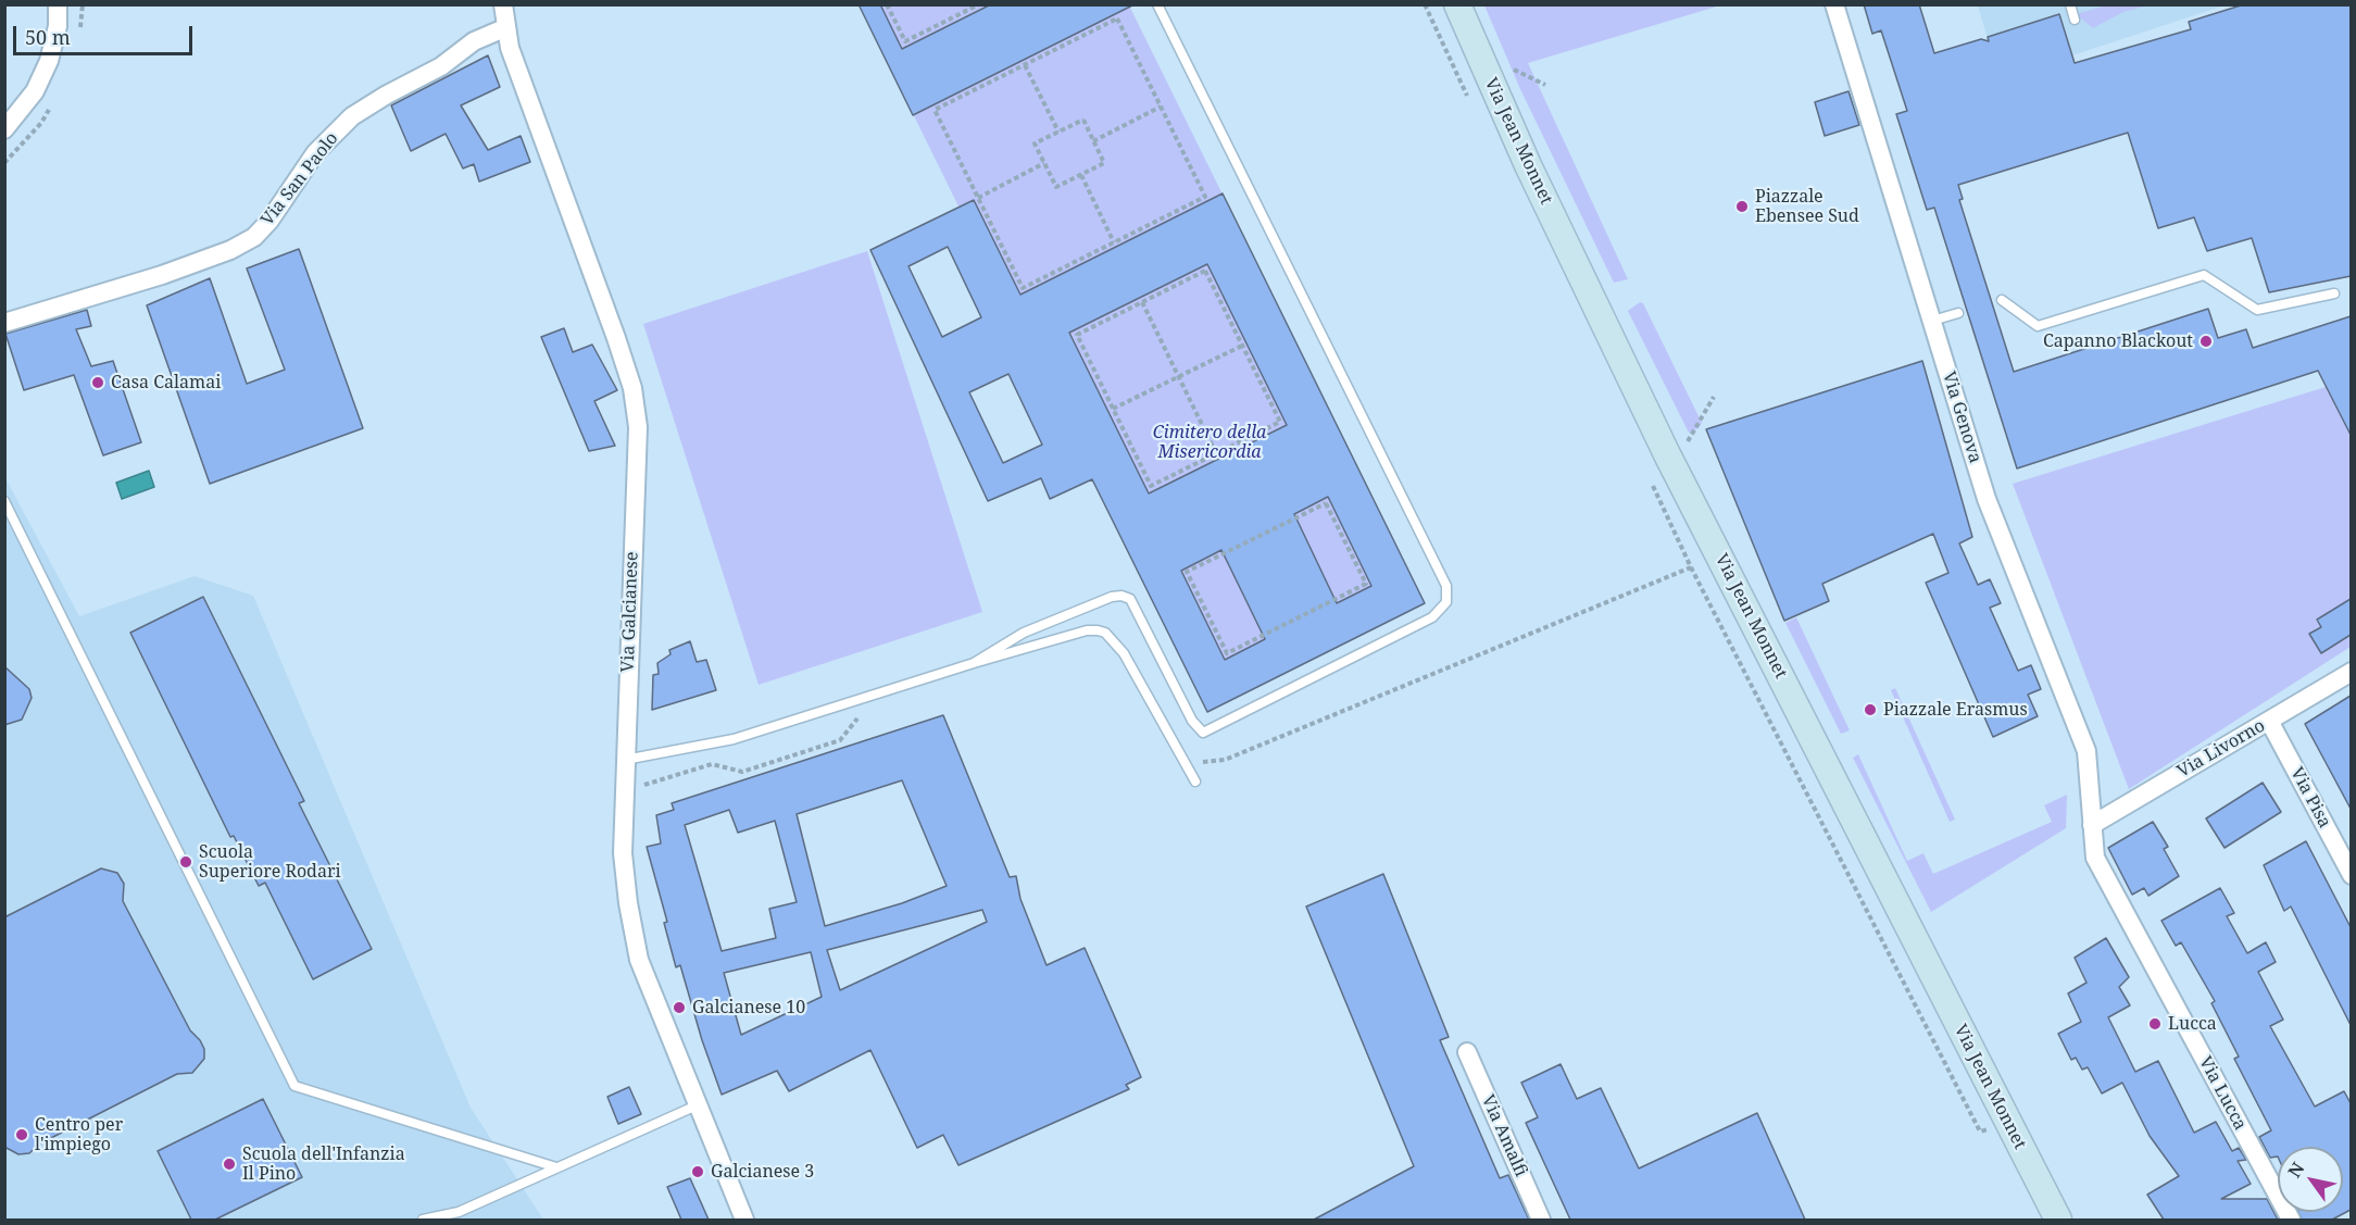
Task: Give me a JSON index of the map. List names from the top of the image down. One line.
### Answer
{"streets":{"street":["Via Jean Monnet","Via San Paolo","Via Genova","Via Galcianese","Via Livorno","Via Pisa","Via Lucca","Via Amalfi"]},"crossings":[["Via San Paolo","Via Galcianese"],["Via Genova","Via Livorno"],["Via Genova","Via Lucca"],["Via Livorno","Via Pisa"],["Via Livorno","Via Lucca"]],"parks":["Cimitero della Misericordia"],"places":["Piazzale Ebensee Sud","Capanno Blackout","Casa Calamai","Piazzale Erasmus","Scuola Superiore Rodari","Galcianese 10","Lucca","Centro per l'impiego","Scuola dell'Infanzia Il Pino","Galcianese 3"],"scale_bar":"50 m","north":"top left"}
